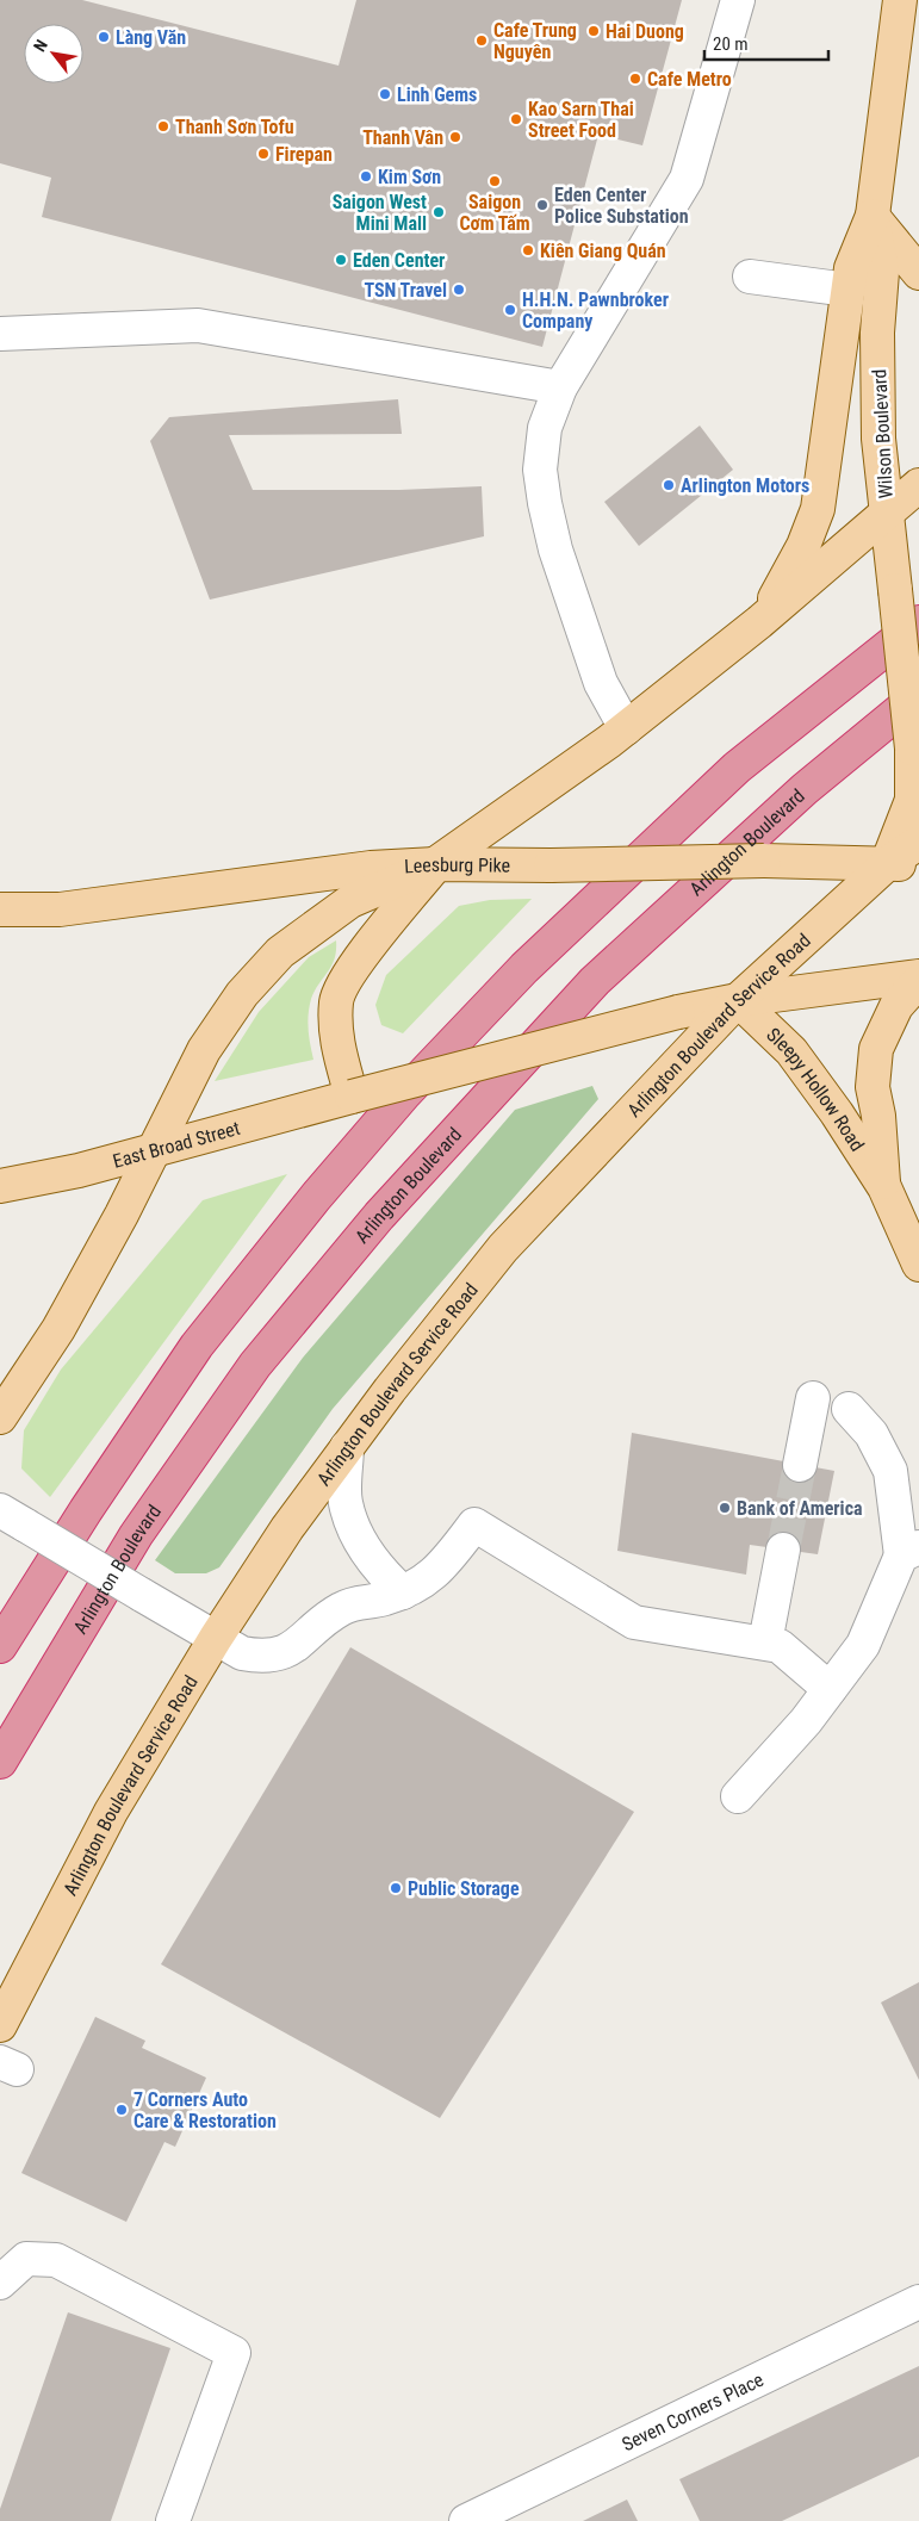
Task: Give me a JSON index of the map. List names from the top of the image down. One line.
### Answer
{"streets":{"highway":["Arlington Boulevard"],"main road":["Wilson Boulevard","Leesburg Pike","Arlington Boulevard Service Road","Sleepy Hollow Road","East Broad Street"],"street":["Seven Corners Place"]},"crossings":[["Wilson Boulevard","Leesburg Pike"],["Wilson Boulevard","Arlington Boulevard Service Road"],["Leesburg Pike","Arlington Boulevard Service Road"],["Arlington Boulevard Service Road","Sleepy Hollow Road"]],"places":["Hai Duong","Làng Văn","Cafe Trung Nguyên","Cafe Metro","Linh Gems","Kao Sarn Thai Street Food","Thanh Sơn Tofu","Thanh Vân","Firepan","Kim Sơn","Saigon Cơm Tấm","Eden Center Police Substation","Saigon West Mini Mall","Kiên Giang Quán","Eden Center","TSN Travel","H.H.N. Pawnbroker Company","Arlington Motors","Bank of America","Public Storage","7 Corners Auto Care & Restoration"],"scale_bar":"20 m","north":"top left"}
